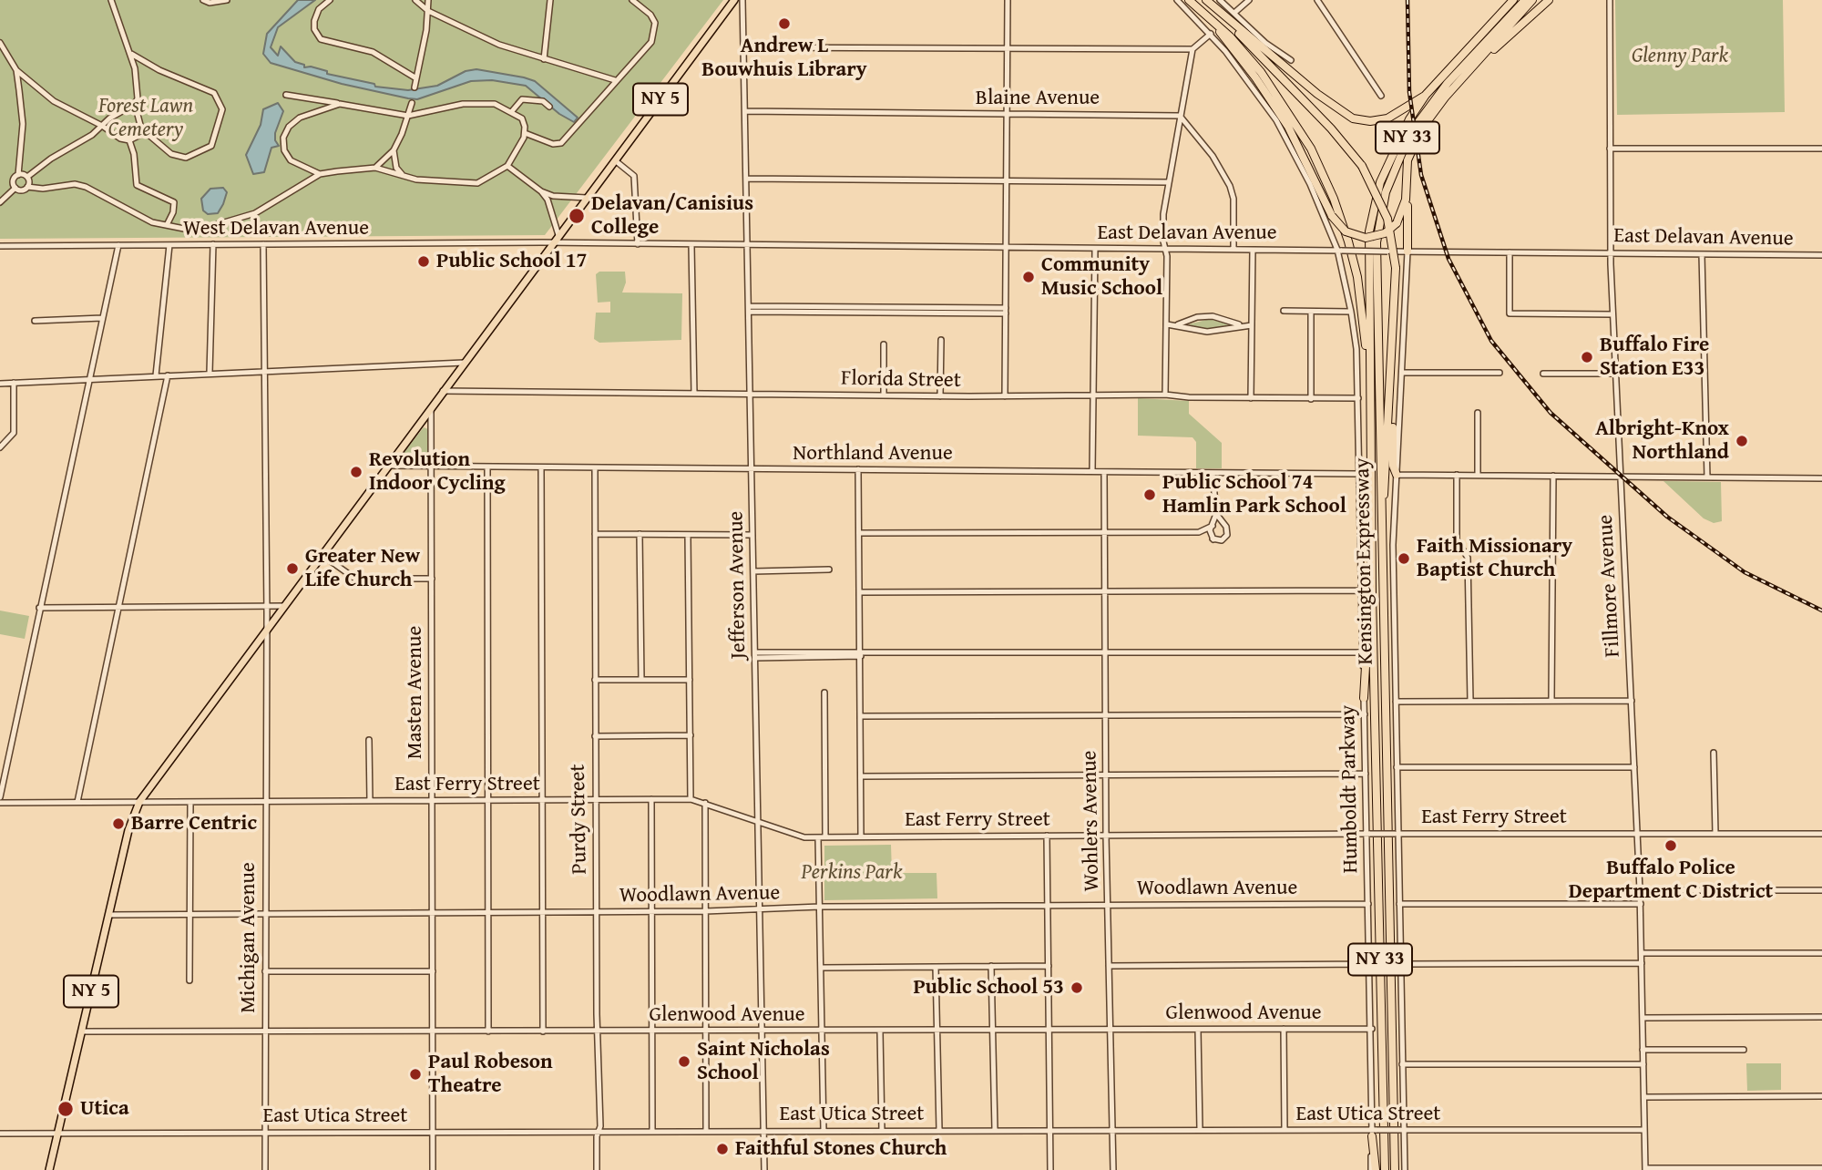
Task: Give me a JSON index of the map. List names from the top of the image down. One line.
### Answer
{"streets":{"highway":["NY 33","Kensington Expressway"],"main road":["NY 5"],"street":["Blaine Avenue","West Delavan Avenue","East Delavan Avenue","Florida Street","Northland Avenue","Jefferson Avenue","Fillmore Avenue","Masten Avenue","East Ferry Street","Humboldt Parkway","Purdy Street","Wohlers Avenue","Woodlawn Avenue","Michigan Avenue","Glenwood Avenue","East Utica Street"]},"crossings":[["Blaine Avenue","Jefferson Avenue"],["NY 5","West Delavan Avenue"],["NY 5","East Delavan Avenue"],["NY 5","Florida Street"],["NY 5","Northland Avenue"],["NY 5","Masten Avenue"],["NY 5","East Ferry Street"],["NY 5","Woodlawn Avenue"],["NY 5","Michigan Avenue"],["NY 5","Glenwood Avenue"],["NY 5","East Utica Street"],["West Delavan Avenue","East Delavan Avenue"],["West Delavan Avenue","Michigan Avenue"],["East Delavan Avenue","Jefferson Avenue"],["East Delavan Avenue","Fillmore Avenue"],["East Delavan Avenue","Humboldt Parkway"],["Florida Street","Jefferson Avenue"],["Florida Street","Humboldt Parkway"],["Northland Avenue","Jefferson Avenue"],["Northland Avenue","Masten Avenue"],["Northland Avenue","Humboldt Parkway"],["Northland Avenue","Purdy Street"],["Northland Avenue","Wohlers Avenue"],["Jefferson Avenue","East Ferry Street"],["Jefferson Avenue","Woodlawn Avenue"],["Jefferson Avenue","Glenwood Avenue"],["Jefferson Avenue","East Utica Street"],["Fillmore Avenue","East Ferry Street"],["Fillmore Avenue","East Utica Street"],["Masten Avenue","East Ferry Street"],["Masten Avenue","Woodlawn Avenue"],["Masten Avenue","Glenwood Avenue"],["Masten Avenue","East Utica Street"],["East Ferry Street","Humboldt Parkway"],["East Ferry Street","Purdy Street"],["East Ferry Street","Wohlers Avenue"],["East Ferry Street","Michigan Avenue"],["Humboldt Parkway","Woodlawn Avenue"],["Humboldt Parkway","Glenwood Avenue"],["Humboldt Parkway","East Utica Street"],["Purdy Street","Woodlawn Avenue"],["Purdy Street","Glenwood Avenue"],["Purdy Street","East Utica Street"],["Wohlers Avenue","Woodlawn Avenue"],["Wohlers Avenue","Glenwood Avenue"],["Wohlers Avenue","East Utica Street"],["Woodlawn Avenue","Michigan Avenue"],["Michigan Avenue","Glenwood Avenue"],["Michigan Avenue","East Utica Street"]],"parks":["Glenny Park","Forest Lawn Cemetery","Perkins Park"],"places":["Andrew L Bouwhuis Library","Delavan/Canisius College","Public School 17","Community Music School","Buffalo Fire Station E33","Albright-Knox Northland","Revolution Indoor Cycling","Public School 74 Hamlin Park School","Faith Missionary Baptist Church","Greater New Life Church","Barre Centric","Buffalo Police Department C District","Public School 53","Saint Nicholas School","Paul Robeson Theatre","Utica","Faithful Stones Church"]}
